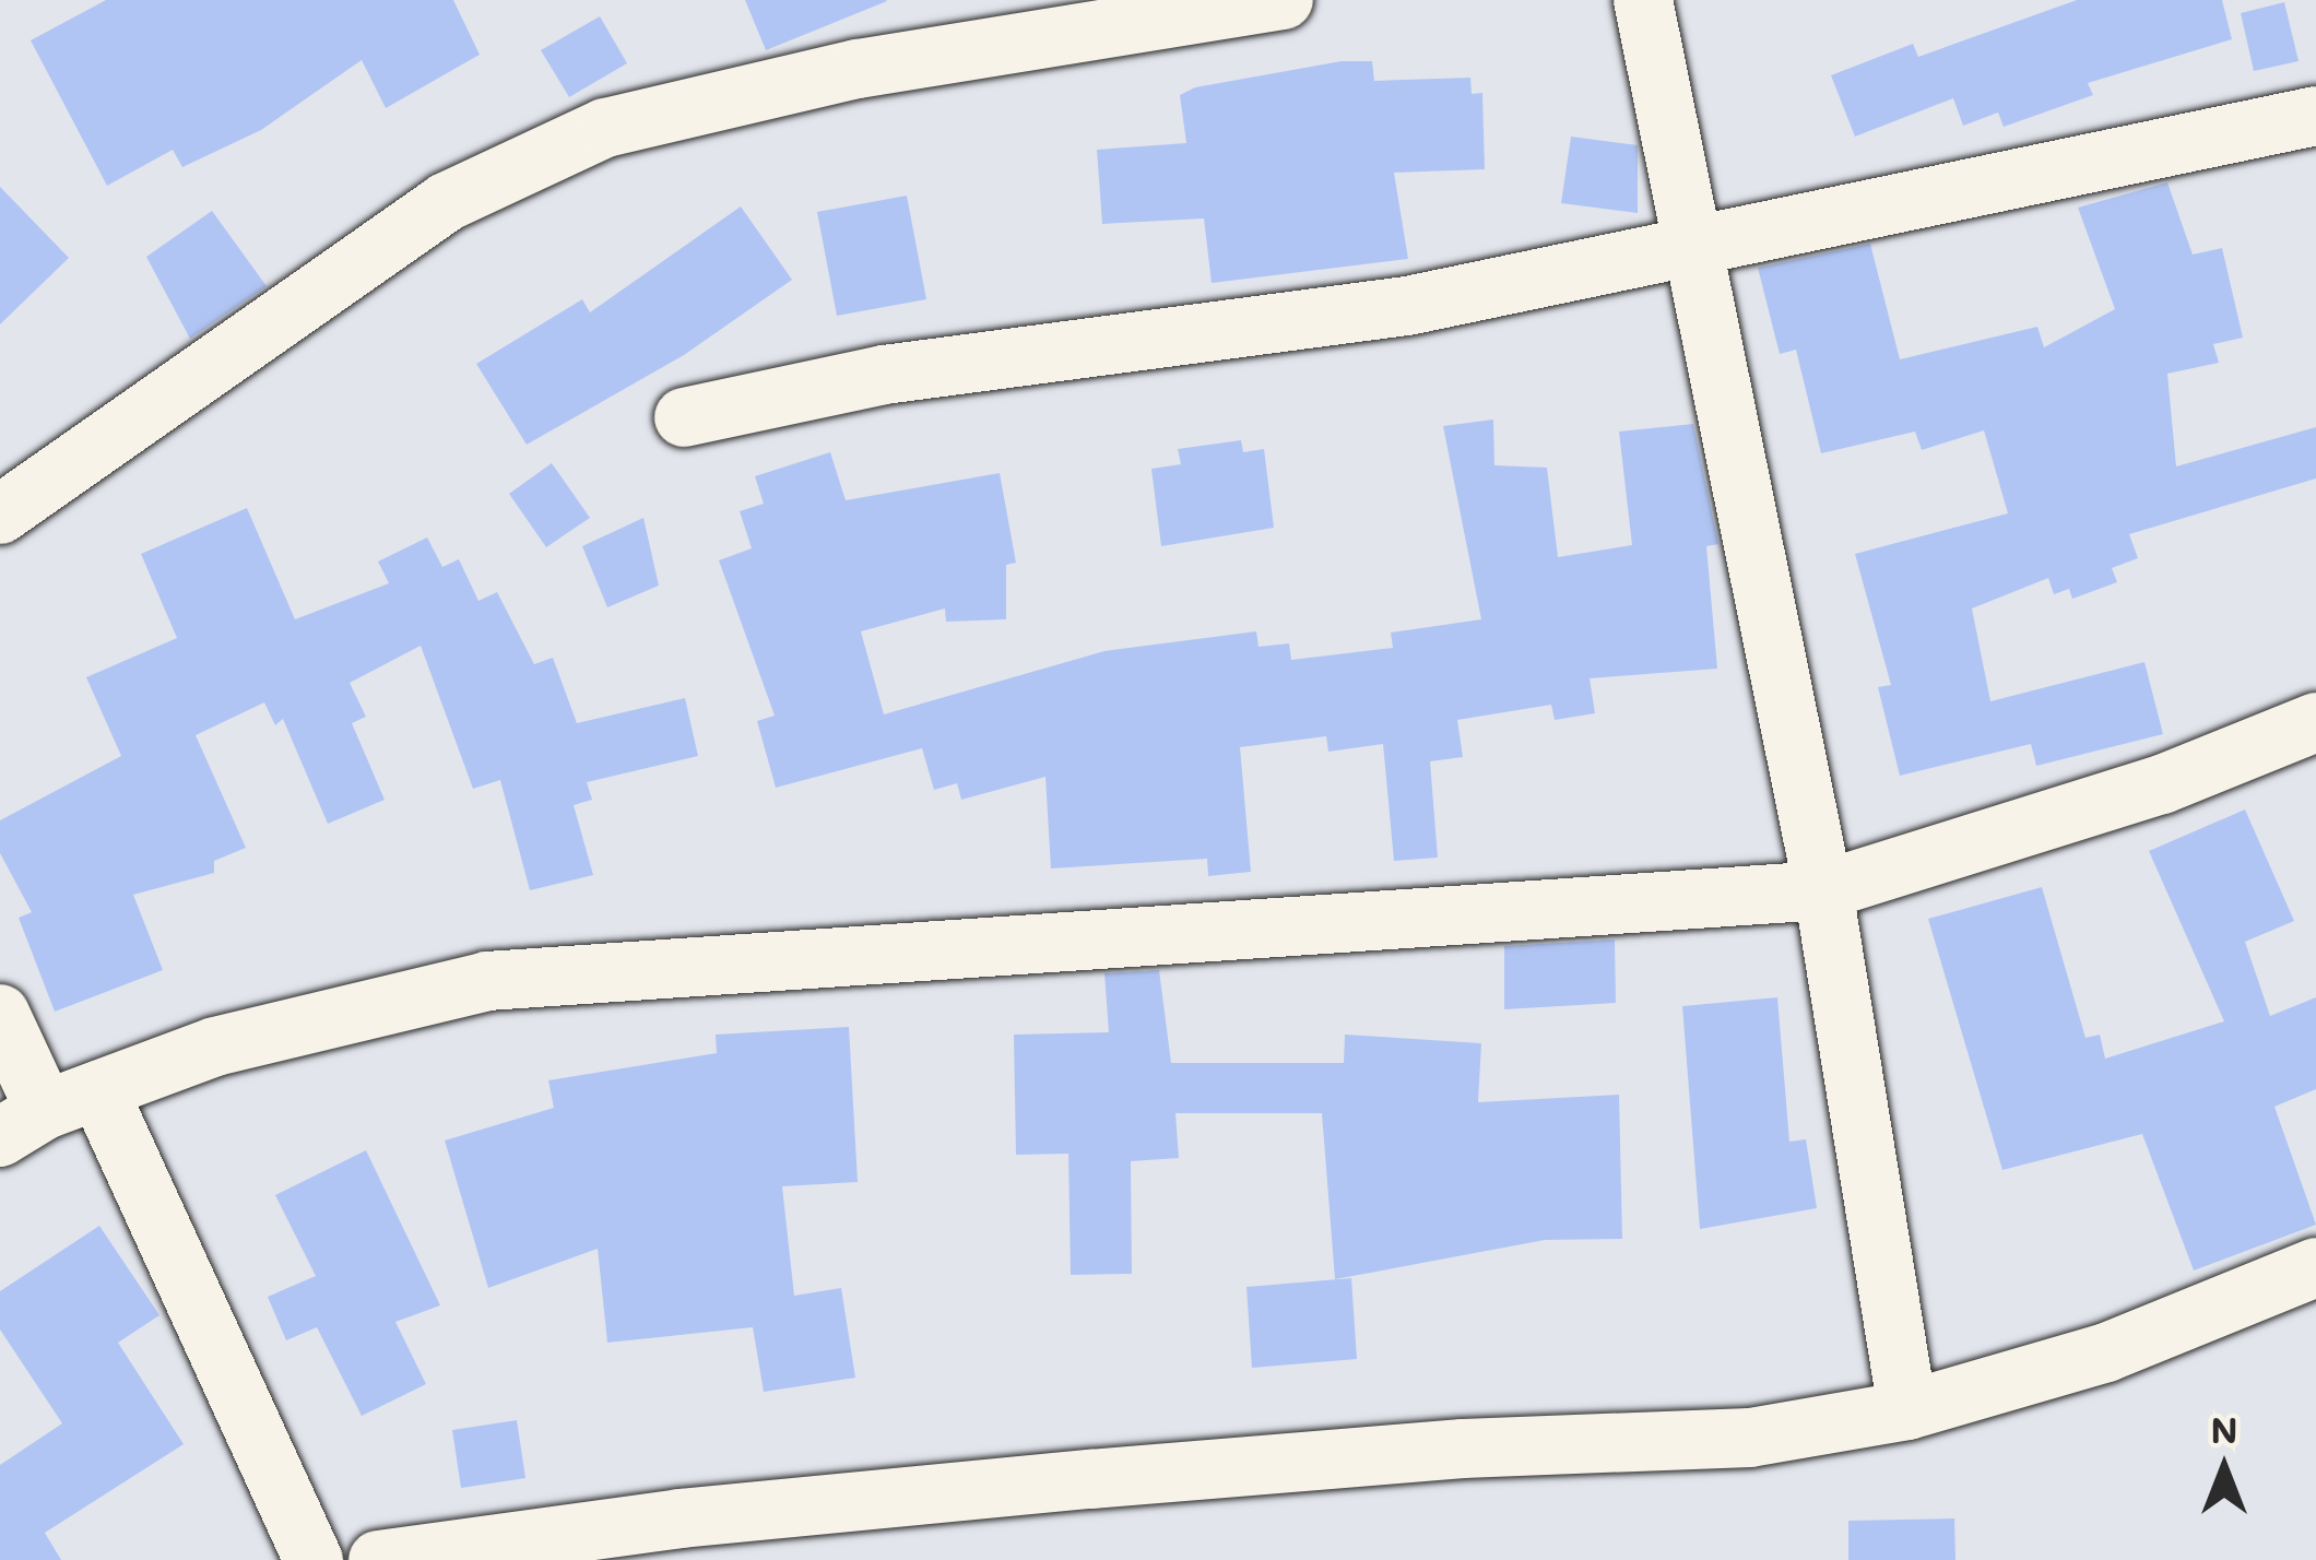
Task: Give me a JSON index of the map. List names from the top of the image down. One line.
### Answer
{"north":"top"}
